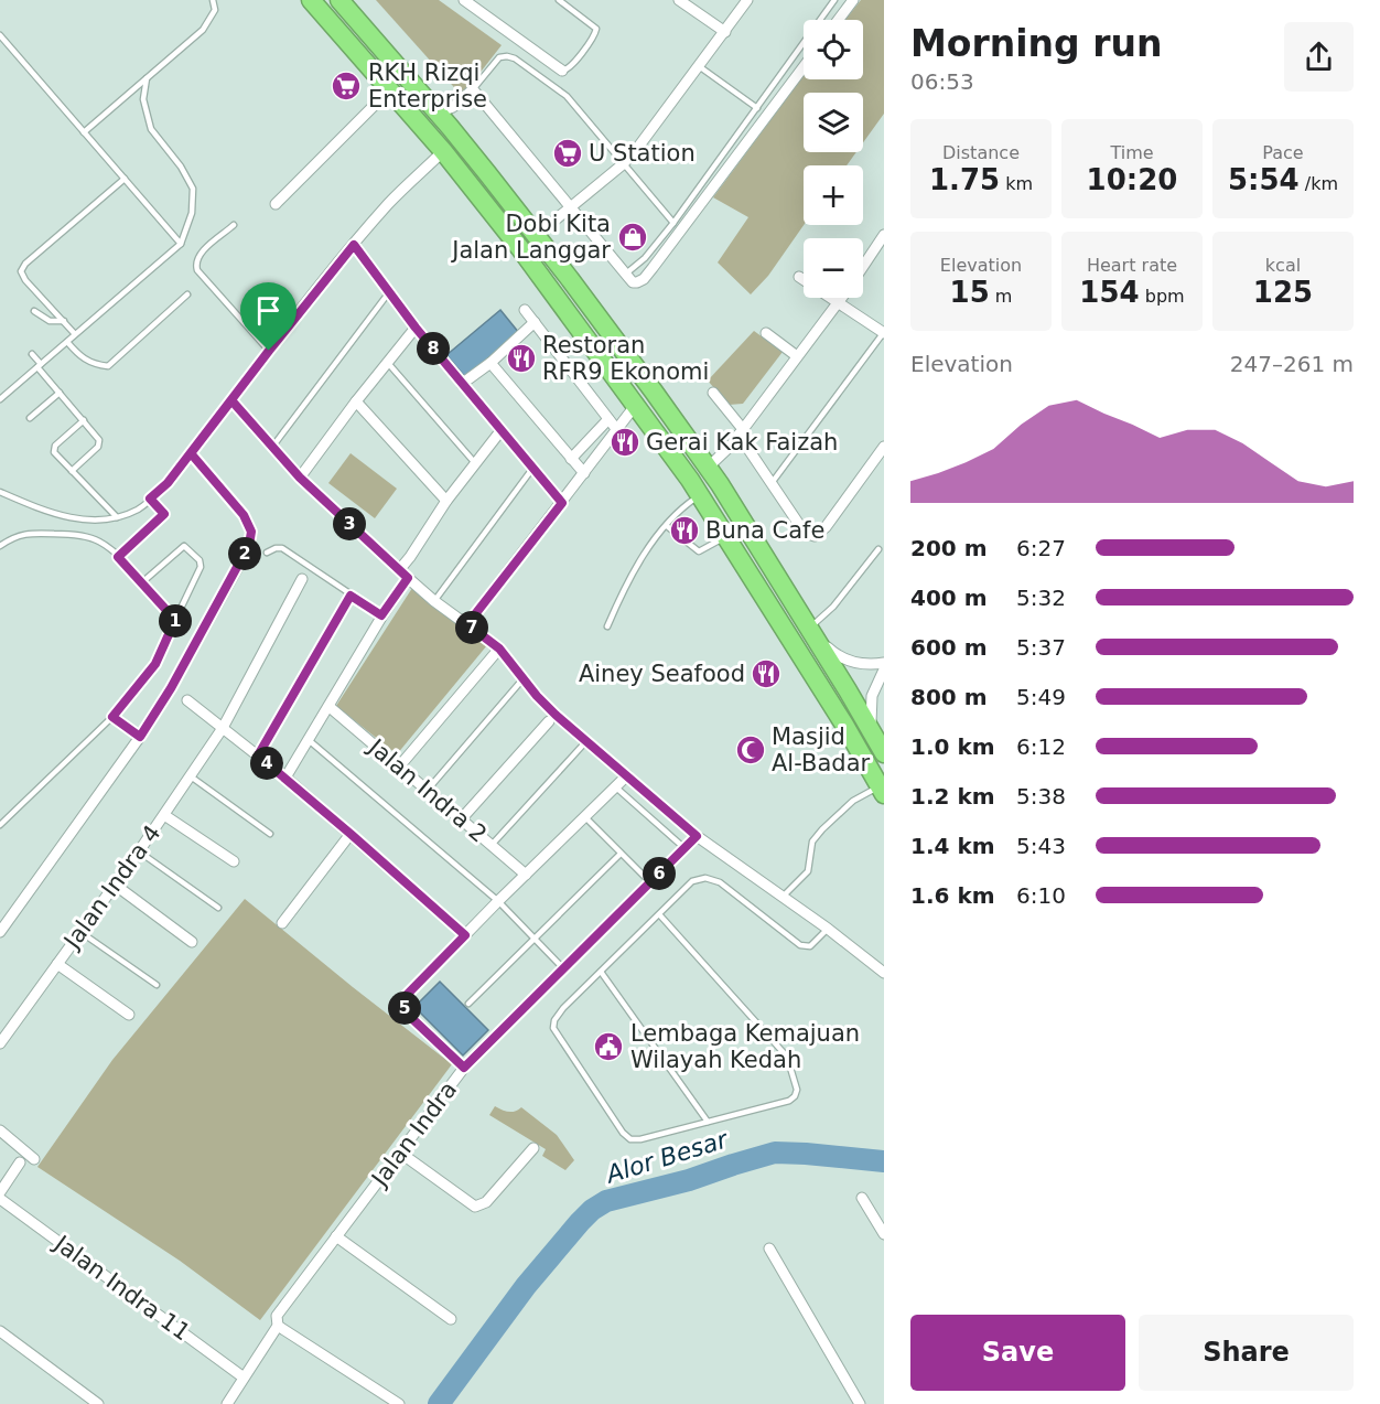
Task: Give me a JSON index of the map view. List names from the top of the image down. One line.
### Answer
{"streets":{"street":["Jalan Indra 2","Jalan Indra 4","Jalan Indra","Jalan Indra 11"]},"crossings":[["Jalan Indra","Jalan Indra 11"]],"water":["Alor Besar"],"places":{"supermarket":["RKH Rizqi Enterprise","U Station"],"shop":["Dobi Kita Jalan Langgar"],"restaurant":["Restoran RFR9 Ekonomi","Gerai Kak Faizah","Buna Cafe","Ainey Seafood"],"mosque":["Masjid Al-Badar"],"public building":["Lembaga Kemajuan Wilayah Kedah"]},"page":{"heading":["Morning run","06:53"],"map_buttons":["+","−"],"stats":[["Distance","1.75 km"],["Time","10:20"],["Pace","5:54 /km"],["Elevation","15 m"],["Heart rate","154 bpm"],["kcal","125"]],"pins":["8","3","2","1","7","4","6","5"],"chart":["Elevation","247–261 m"],"list":[{"name":"200 m","note":"6:27"},{"name":"400 m","note":"5:32"},{"name":"600 m","note":"5:37"},{"name":"800 m","note":"5:49"},{"name":"1.0 km","note":"6:12"},{"name":"1.2 km","note":"5:38"},{"name":"1.4 km","note":"5:43"},{"name":"1.6 km","note":"6:10"}],"buttons":["Save","Share"]}}
